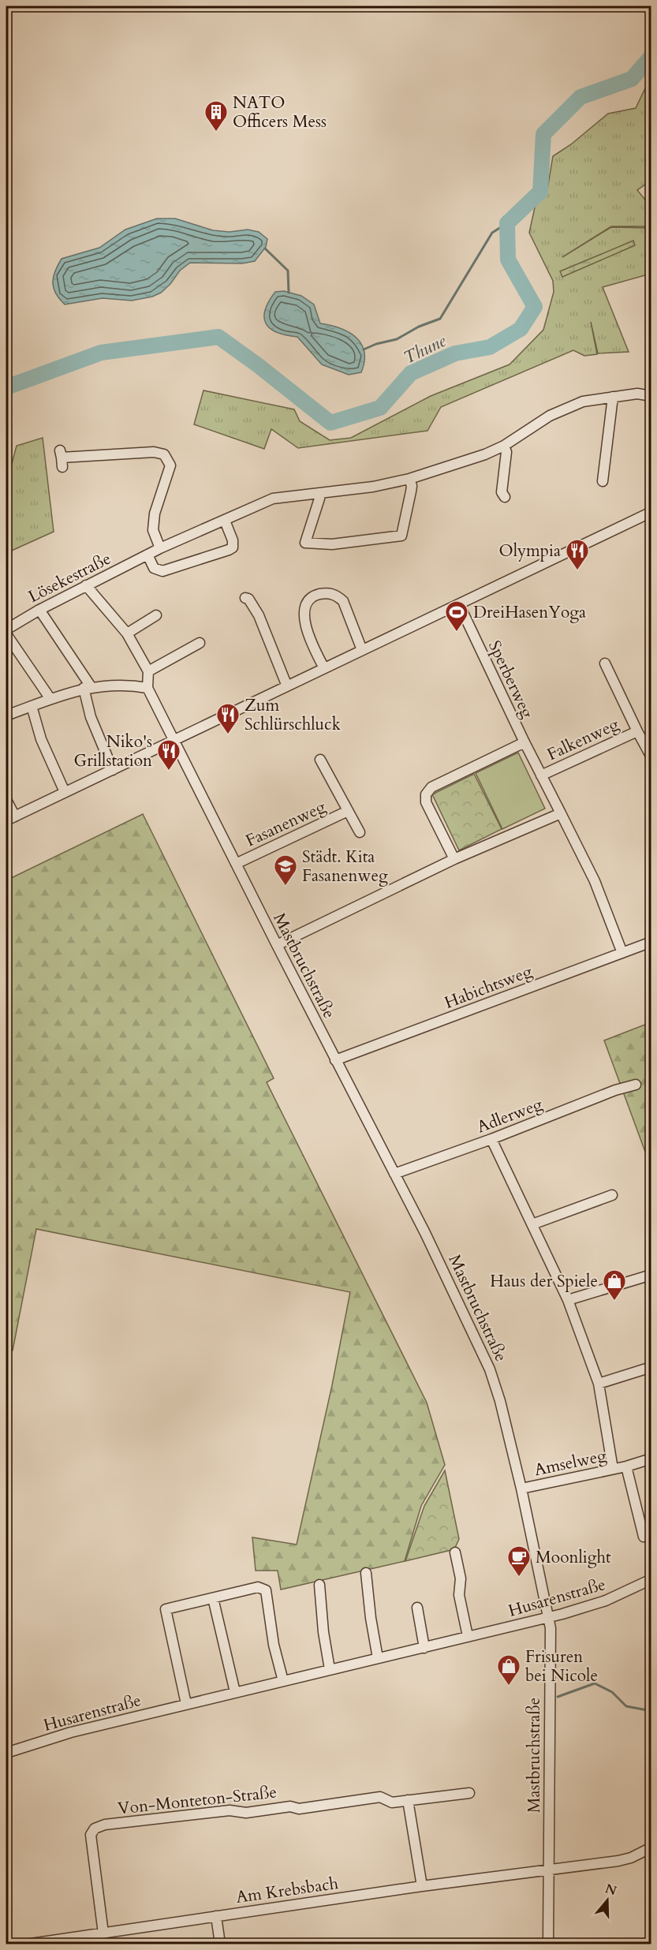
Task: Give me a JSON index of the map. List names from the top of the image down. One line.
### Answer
{"streets":{"street":["Lösekestraße","Sperberweg","Falkenweg","Fasanenweg","Mastbruchstraße","Habichtsweg","Adlerweg","Amselweg","Husarenstraße","Von-Monteton-Straße","Am Krebsbach"]},"crossings":[["Sperberweg","Falkenweg"],["Sperberweg","Habichtsweg"],["Fasanenweg","Mastbruchstraße"],["Mastbruchstraße","Habichtsweg"],["Mastbruchstraße","Adlerweg"],["Mastbruchstraße","Amselweg"],["Mastbruchstraße","Husarenstraße"],["Mastbruchstraße","Am Krebsbach"],["Von-Monteton-Straße","Am Krebsbach"]],"water":["Thune"],"places":{"building":["NATO Officers Mess"],"restaurant":["Olympia","Zum Schlürschluck","Niko's Grillstation"],"sports":["DreiHasenYoga"],"school or university":["Städt. Kita Fasanenweg"],"shop":["Haus der Spiele","Frisuren bei Nicole"],"cafe":["Moonlight"]},"north":"top"}
